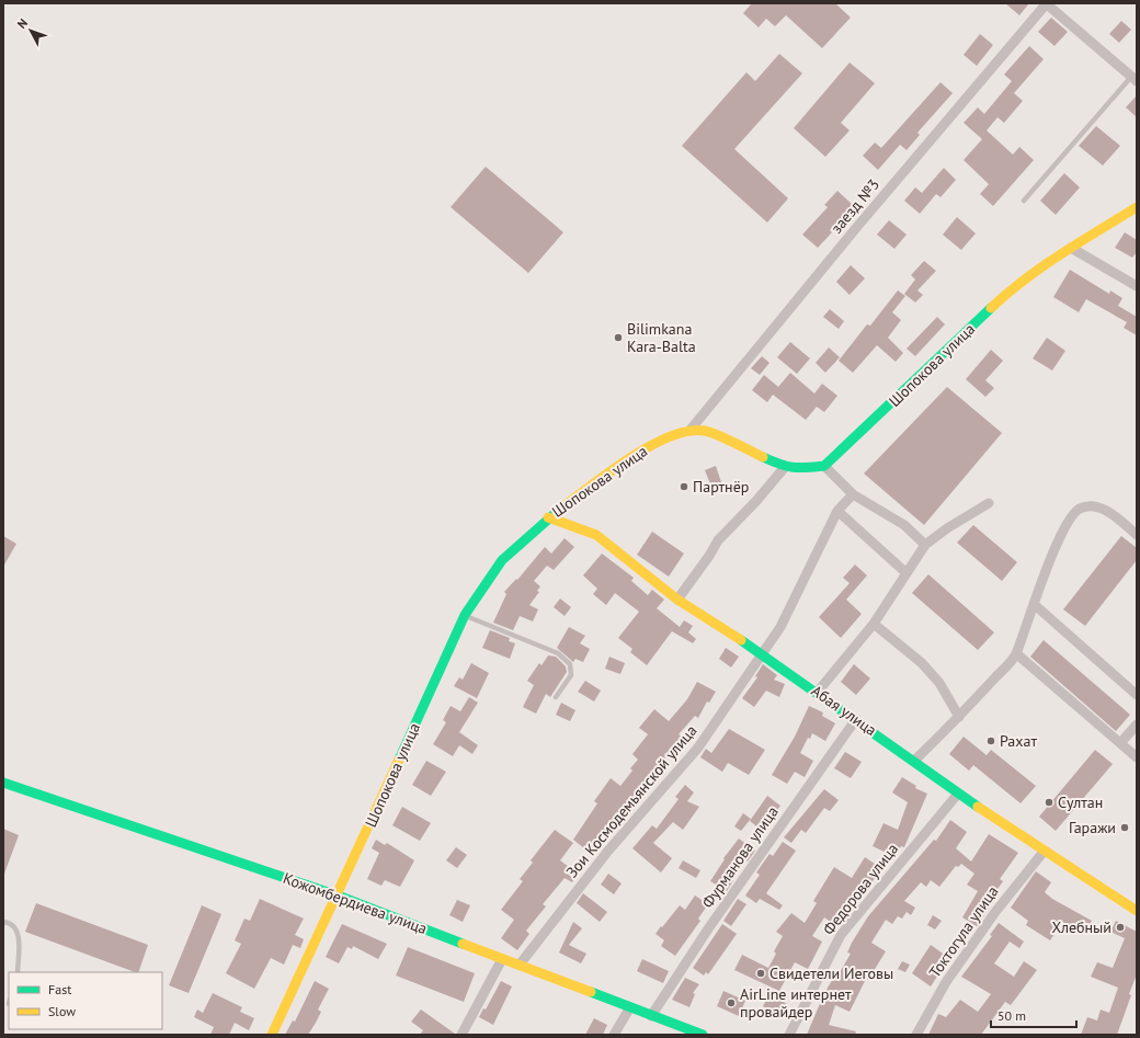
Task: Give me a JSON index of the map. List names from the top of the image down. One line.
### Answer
{"streets":{"street":["заезд №3","Шопокова улица","Абая улица","Зои Космодемьянской улица","Фурманова улица","Федорова улица","Кожомбердиева улица","Токтогула улица"]},"crossings":[["заезд №3","Шопокова улица"],["Шопокова улица","Абая улица"],["Шопокова улица","Кожомбердиева улица"],["Абая улица","Зои Космодемьянской улица"],["Абая улица","Фурманова улица"],["Абая улица","Федорова улица"],["Абая улица","Токтогула улица"],["Зои Космодемьянской улица","Кожомбердиева улица"],["Фурманова улица","Кожомбердиева улица"]],"places":["Bilimkana Kara-Balta","Партнёр","Рахат","Султан","Гаражи","Хлебный","Свидетели Иеговы","AirLine интернет провайдер"],"legend":["Fast","Slow"],"scale_bar":"50 m","north":"top left"}
